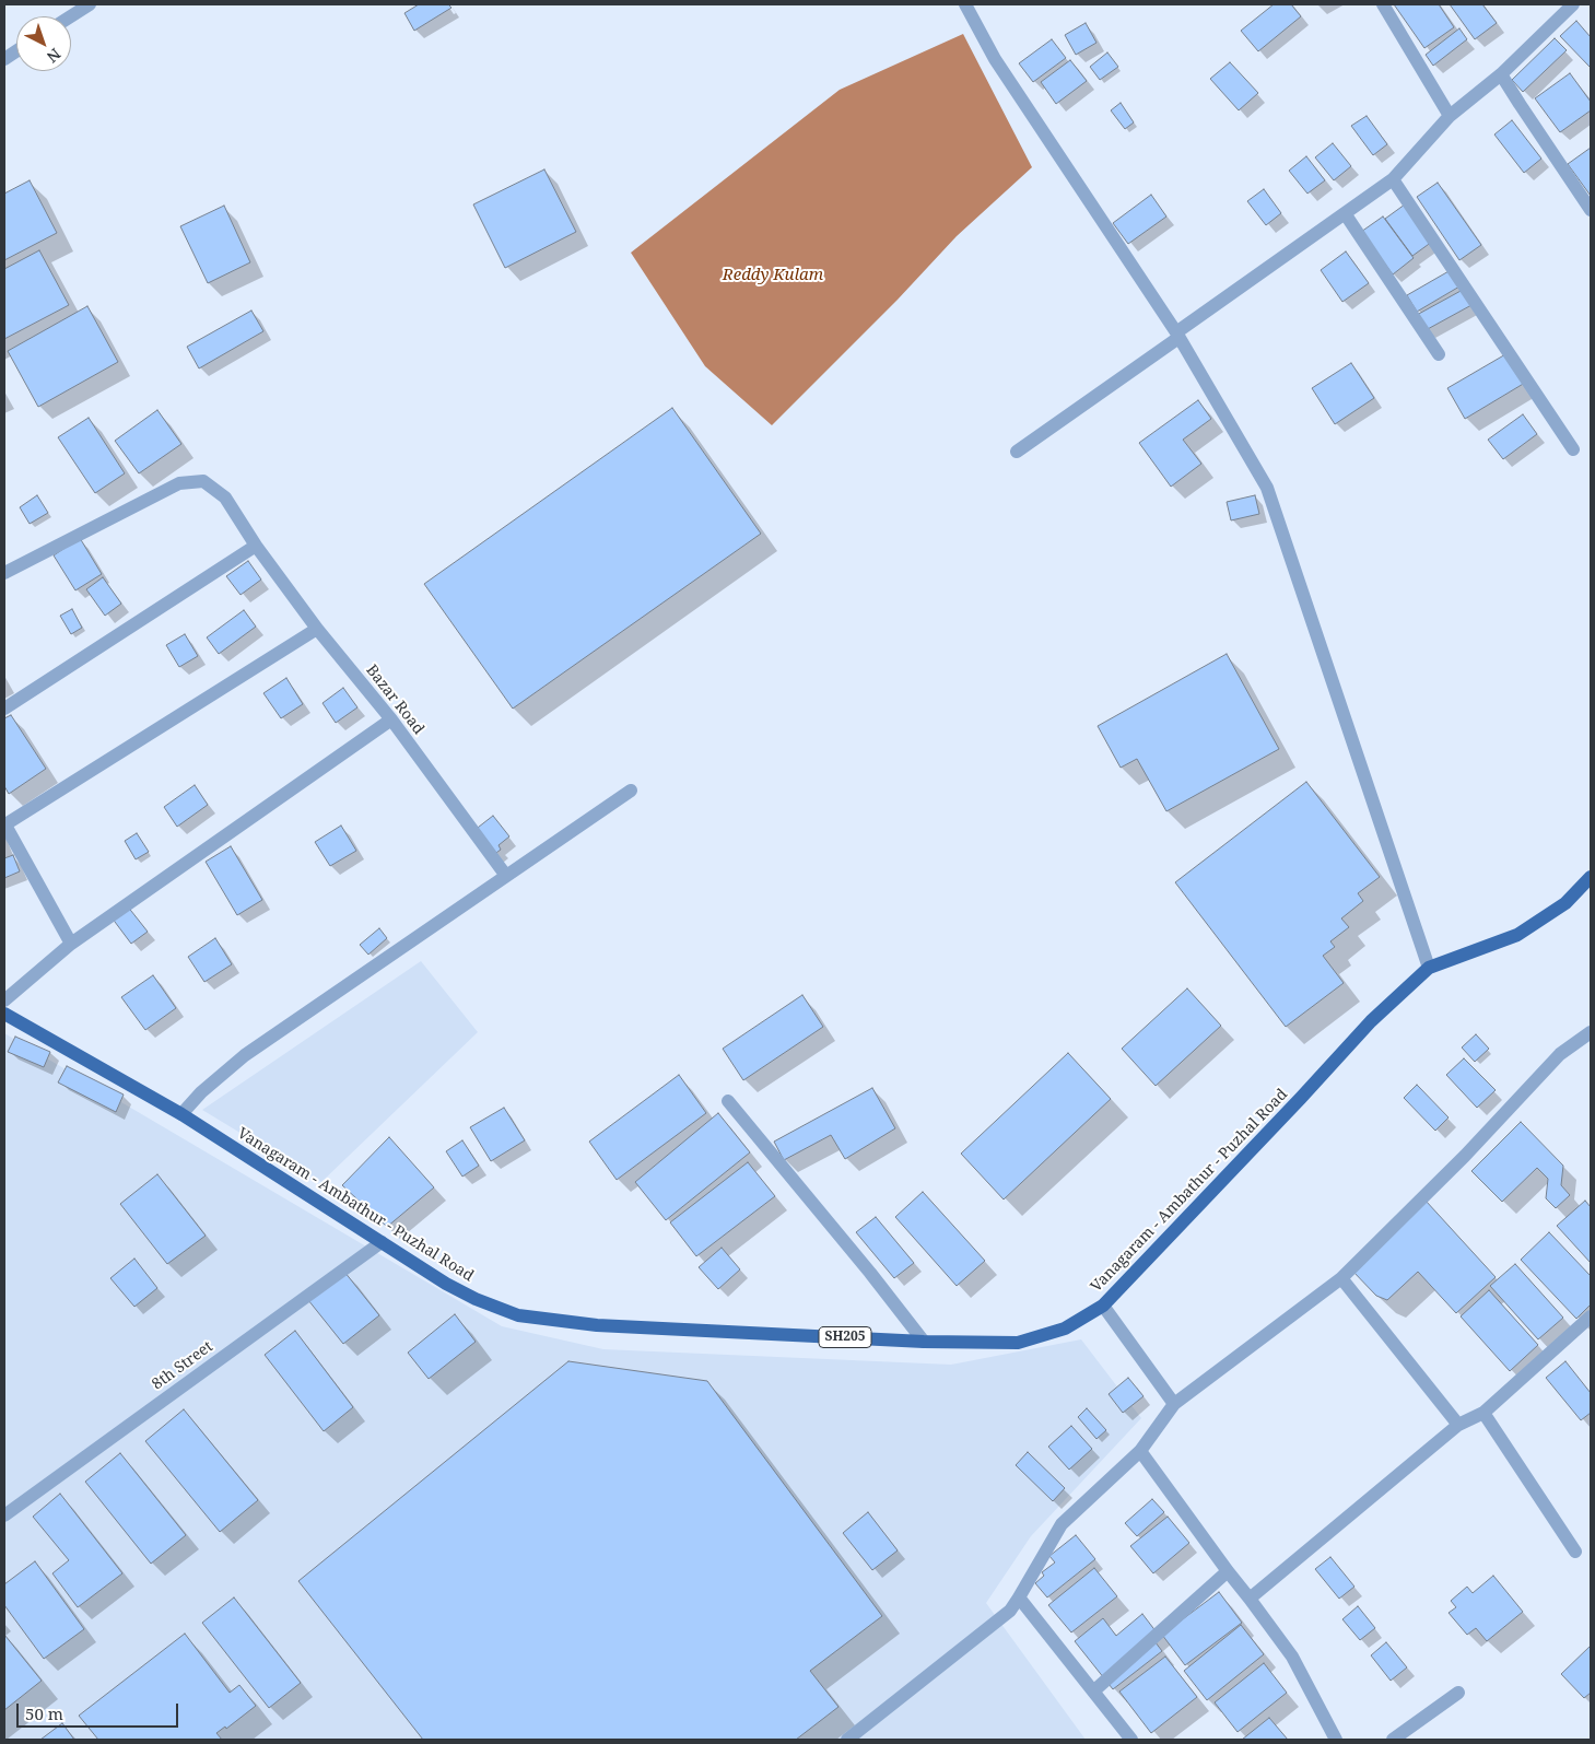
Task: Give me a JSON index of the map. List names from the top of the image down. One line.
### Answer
{"streets":{"main road":["Vanagaram - Ambathur - Puzhal Road","SH205"],"street":["Bazar Road","8th Street"]},"crossings":[["Vanagaram - Ambathur - Puzhal Road","8th Street"]],"water":["Reddy Kulam"],"scale_bar":"50 m","north":"bottom right"}
